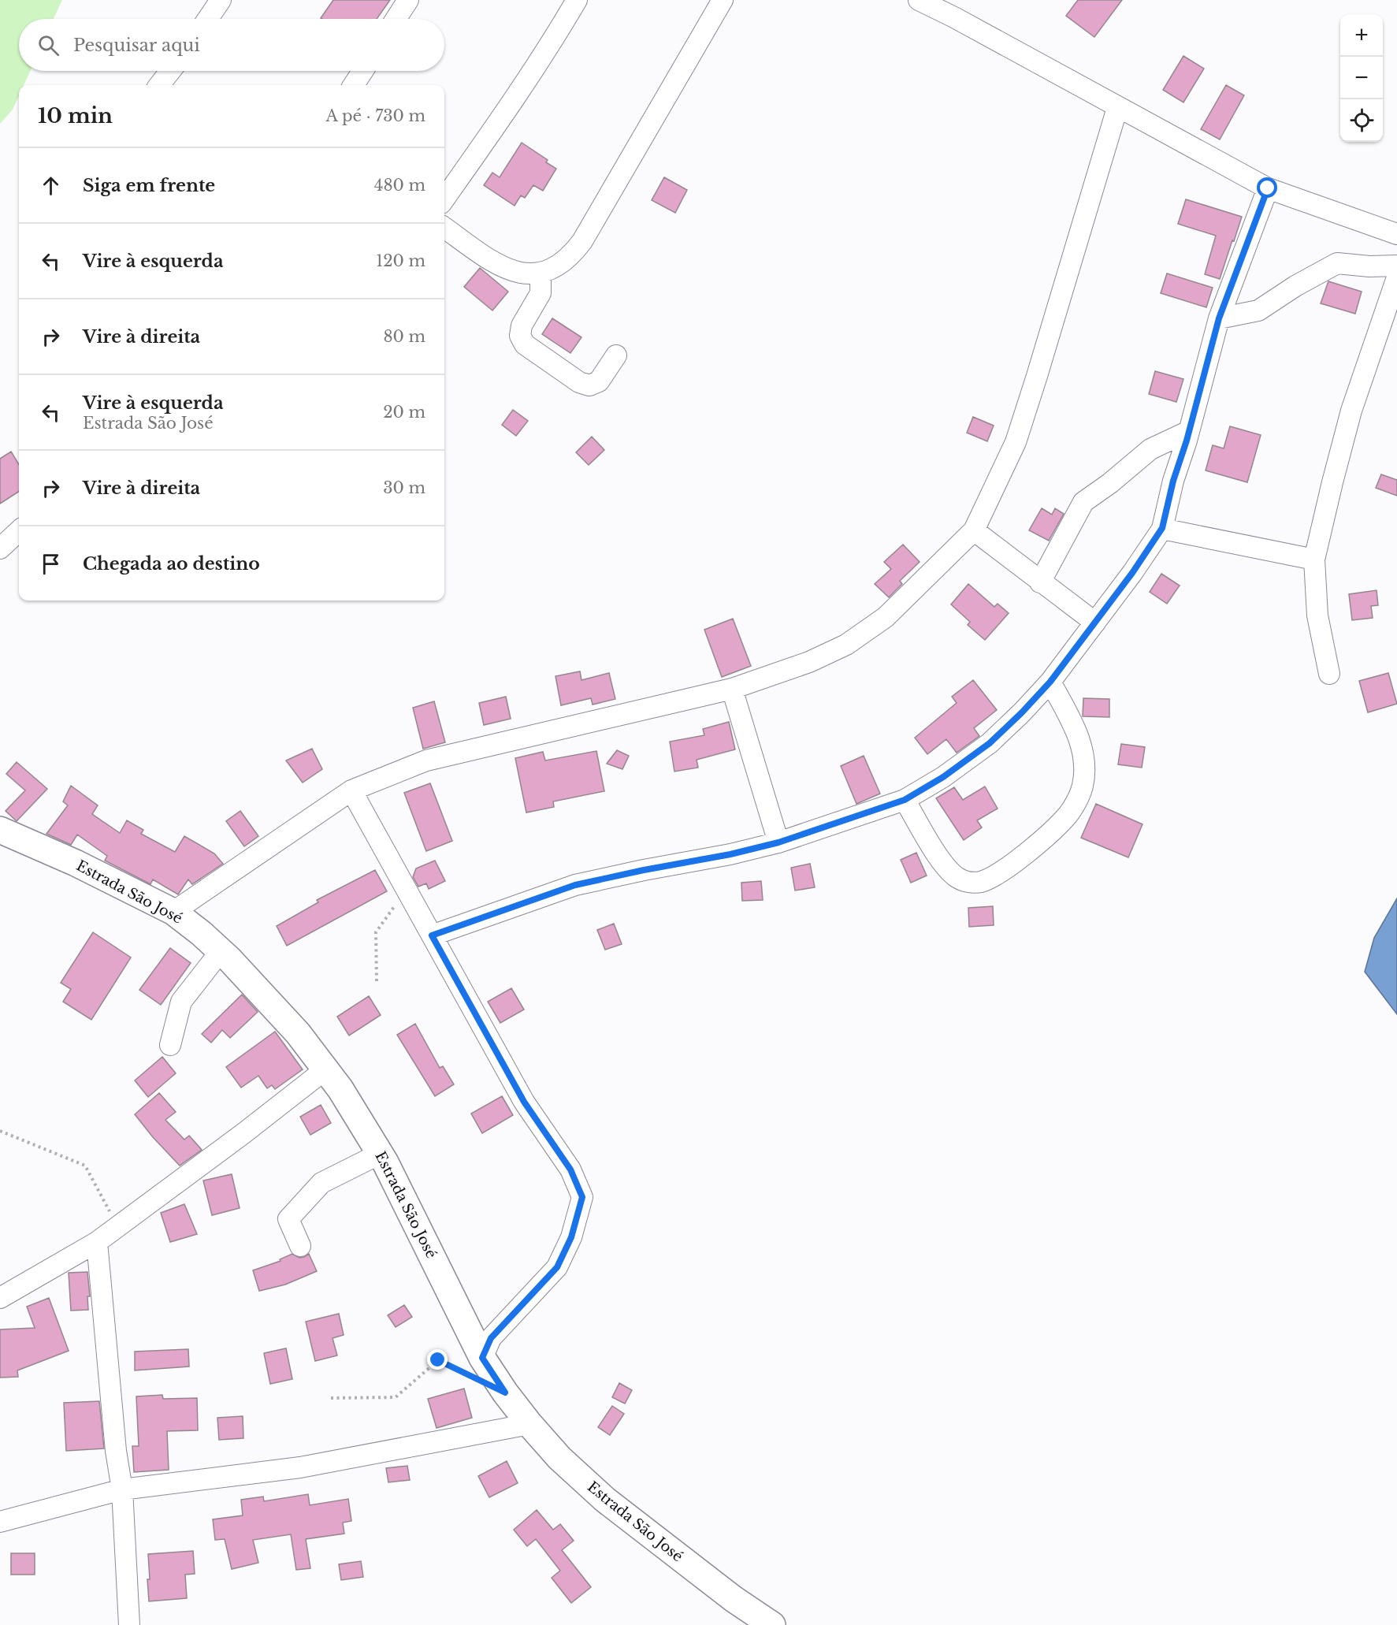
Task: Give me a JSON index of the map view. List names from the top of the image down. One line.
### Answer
{"streets":{"street":["Estrada São José"]},"page":{"map_buttons":["+","−"],"search":"Pesquisar aqui","heading":["10 min","A pé · 730 m"],"list":[["Siga em frente","480 m"],["Vire à esquerda","120 m"],["Vire à direita","80 m"],["Vire à esquerda","Estrada São José","20 m"],["Vire à direita","30 m"],"Chegada ao destino"]}}
